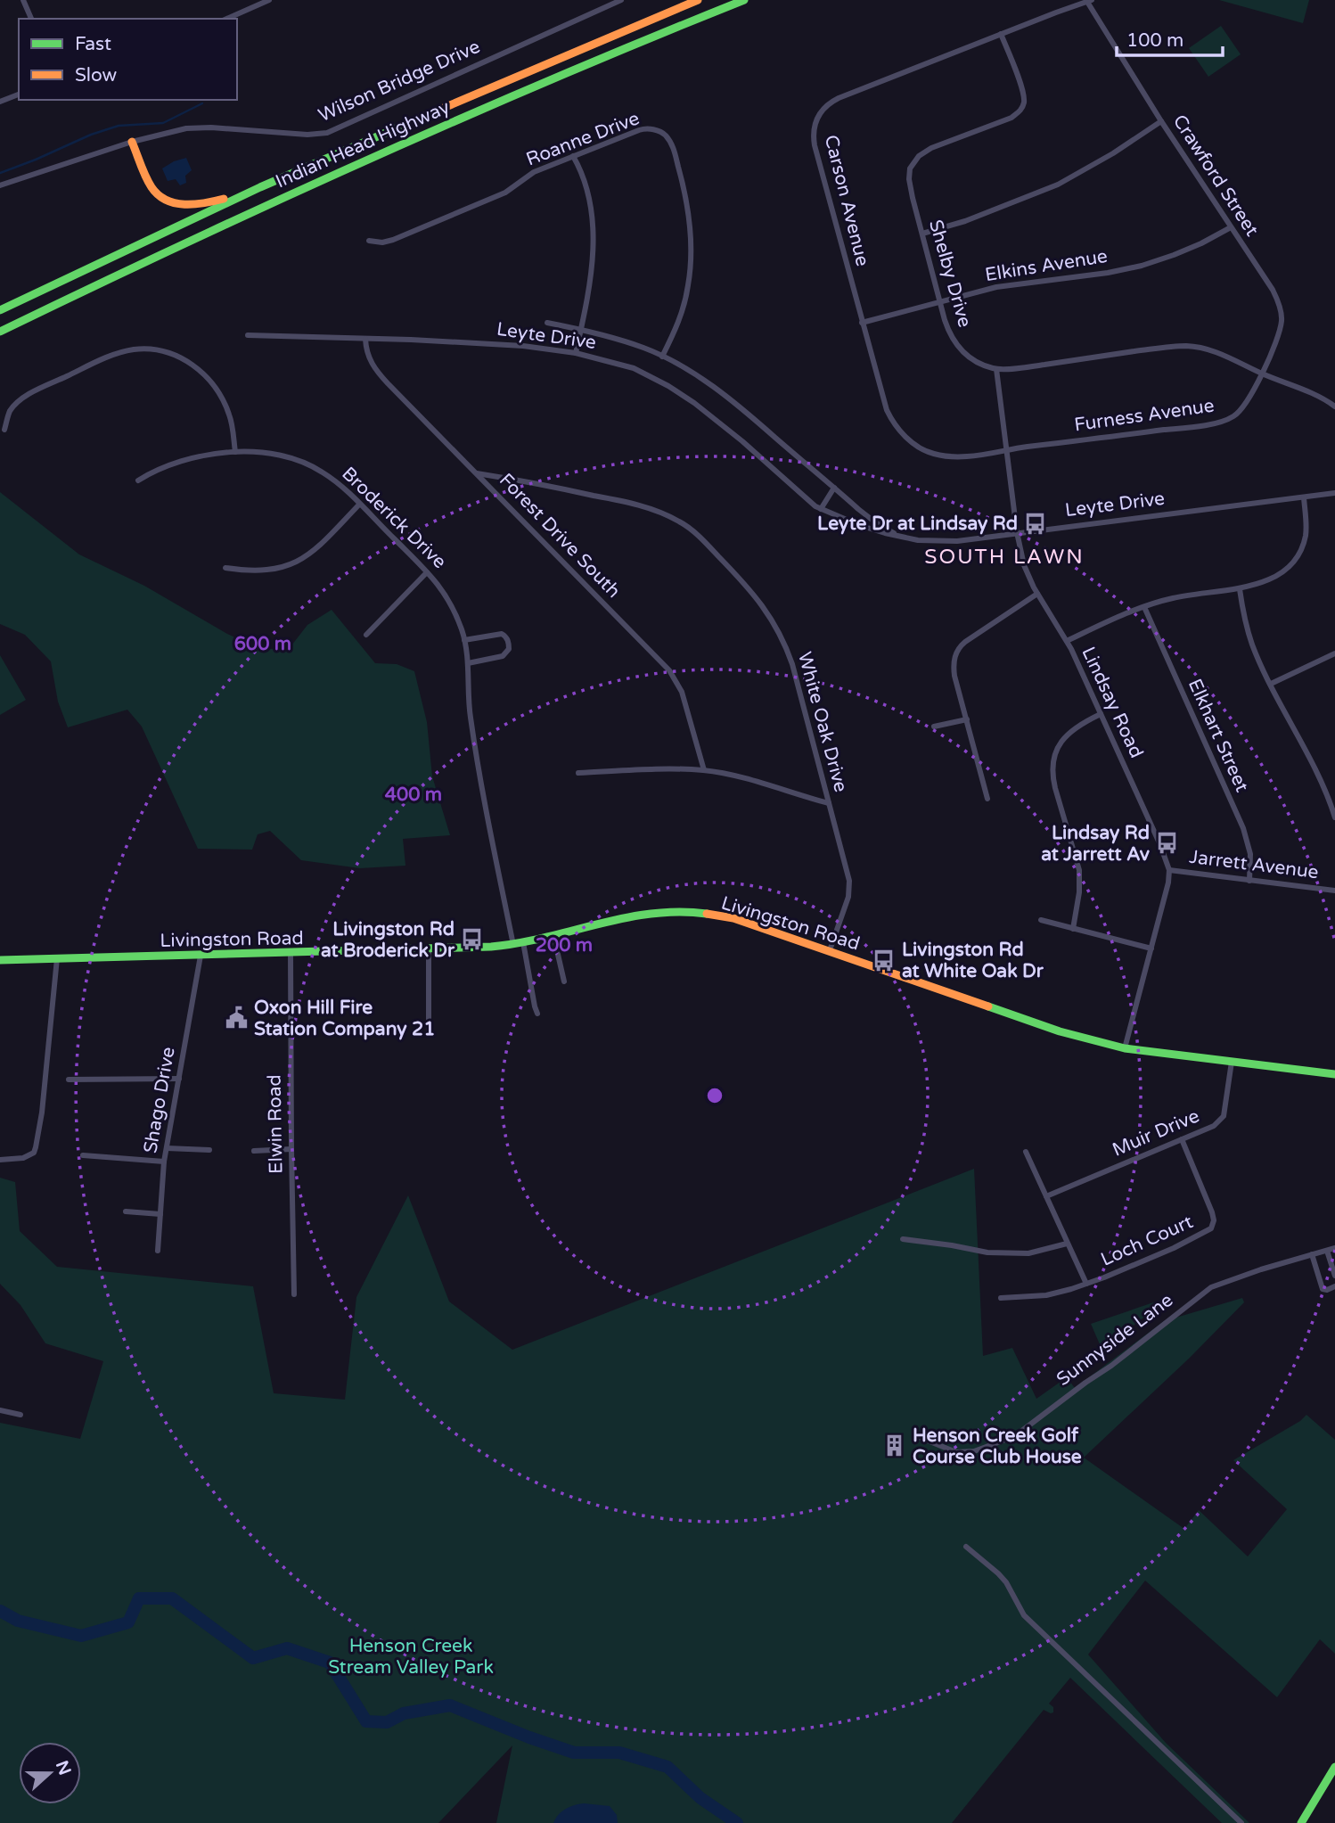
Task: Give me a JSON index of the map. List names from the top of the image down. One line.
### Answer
{"streets":{"main road":["Indian Head Highway","Livingston Road"],"street":["Wilson Bridge Drive","Roanne Drive","Crawford Street","Carson Avenue","Elkins Avenue","Shelby Drive","Leyte Drive","Furness Avenue","Broderick Drive","Forest Drive South","Lindsay Road","White Oak Drive","Elkhart Street","Jarrett Avenue","Shago Drive","Elwin Road","Muir Drive","Loch Court","Sunnyside Lane"]},"crossings":[["Roanne Drive","Leyte Drive"],["Crawford Street","Carson Avenue"],["Crawford Street","Elkins Avenue"],["Crawford Street","Shelby Drive"],["Crawford Street","Furness Avenue"],["Carson Avenue","Elkins Avenue"],["Carson Avenue","Shelby Drive"],["Carson Avenue","Furness Avenue"],["Carson Avenue","Lindsay Road"],["Elkins Avenue","Shelby Drive"],["Shelby Drive","Furness Avenue"],["Shelby Drive","Lindsay Road"],["Leyte Drive","Forest Drive South"],["Leyte Drive","Lindsay Road"],["Furness Avenue","Lindsay Road"],["Broderick Drive","Livingston Road"],["Forest Drive South","White Oak Drive"],["Lindsay Road","Jarrett Avenue"],["White Oak Drive","Livingston Road"],["Elkhart Street","Jarrett Avenue"],["Livingston Road","Shago Drive"],["Livingston Road","Elwin Road"],["Livingston Road","Muir Drive"],["Muir Drive","Loch Court"]],"districts":["SOUTH LAWN"],"parks":["Henson Creek Stream Valley Park"],"places":{"bus stop":["Leyte Dr at Lindsay Rd","Lindsay Rd at Jarrett Av","Livingston Rd at Broderick Dr","Livingston Rd at White Oak Dr"],"public building":["Oxon Hill Fire Station Company 21"],"building":["Henson Creek Golf Course Club House"]},"legend":["Fast","Slow"],"scale_bar":"100 m","north":"right","rings":["600 m","400 m","200 m"]}
